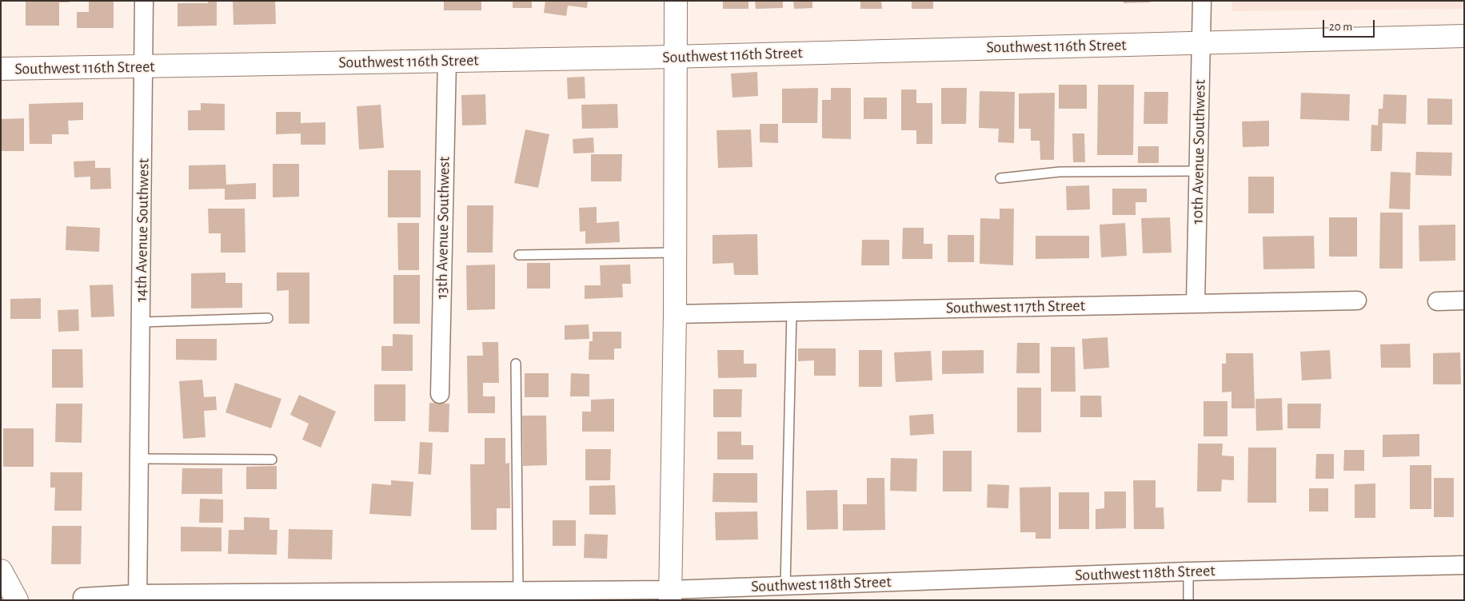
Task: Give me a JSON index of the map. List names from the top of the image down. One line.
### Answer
{"streets":{"street":["Southwest 116th Street","10th Avenue Southwest","13th Avenue Southwest","14th Avenue Southwest","Southwest 117th Street","Southwest 118th Street"]},"crossings":[["Southwest 116th Street","10th Avenue Southwest"],["Southwest 116th Street","13th Avenue Southwest"],["Southwest 116th Street","14th Avenue Southwest"],["10th Avenue Southwest","Southwest 117th Street"],["14th Avenue Southwest","Southwest 118th Street"]],"scale_bar":"20 m"}
